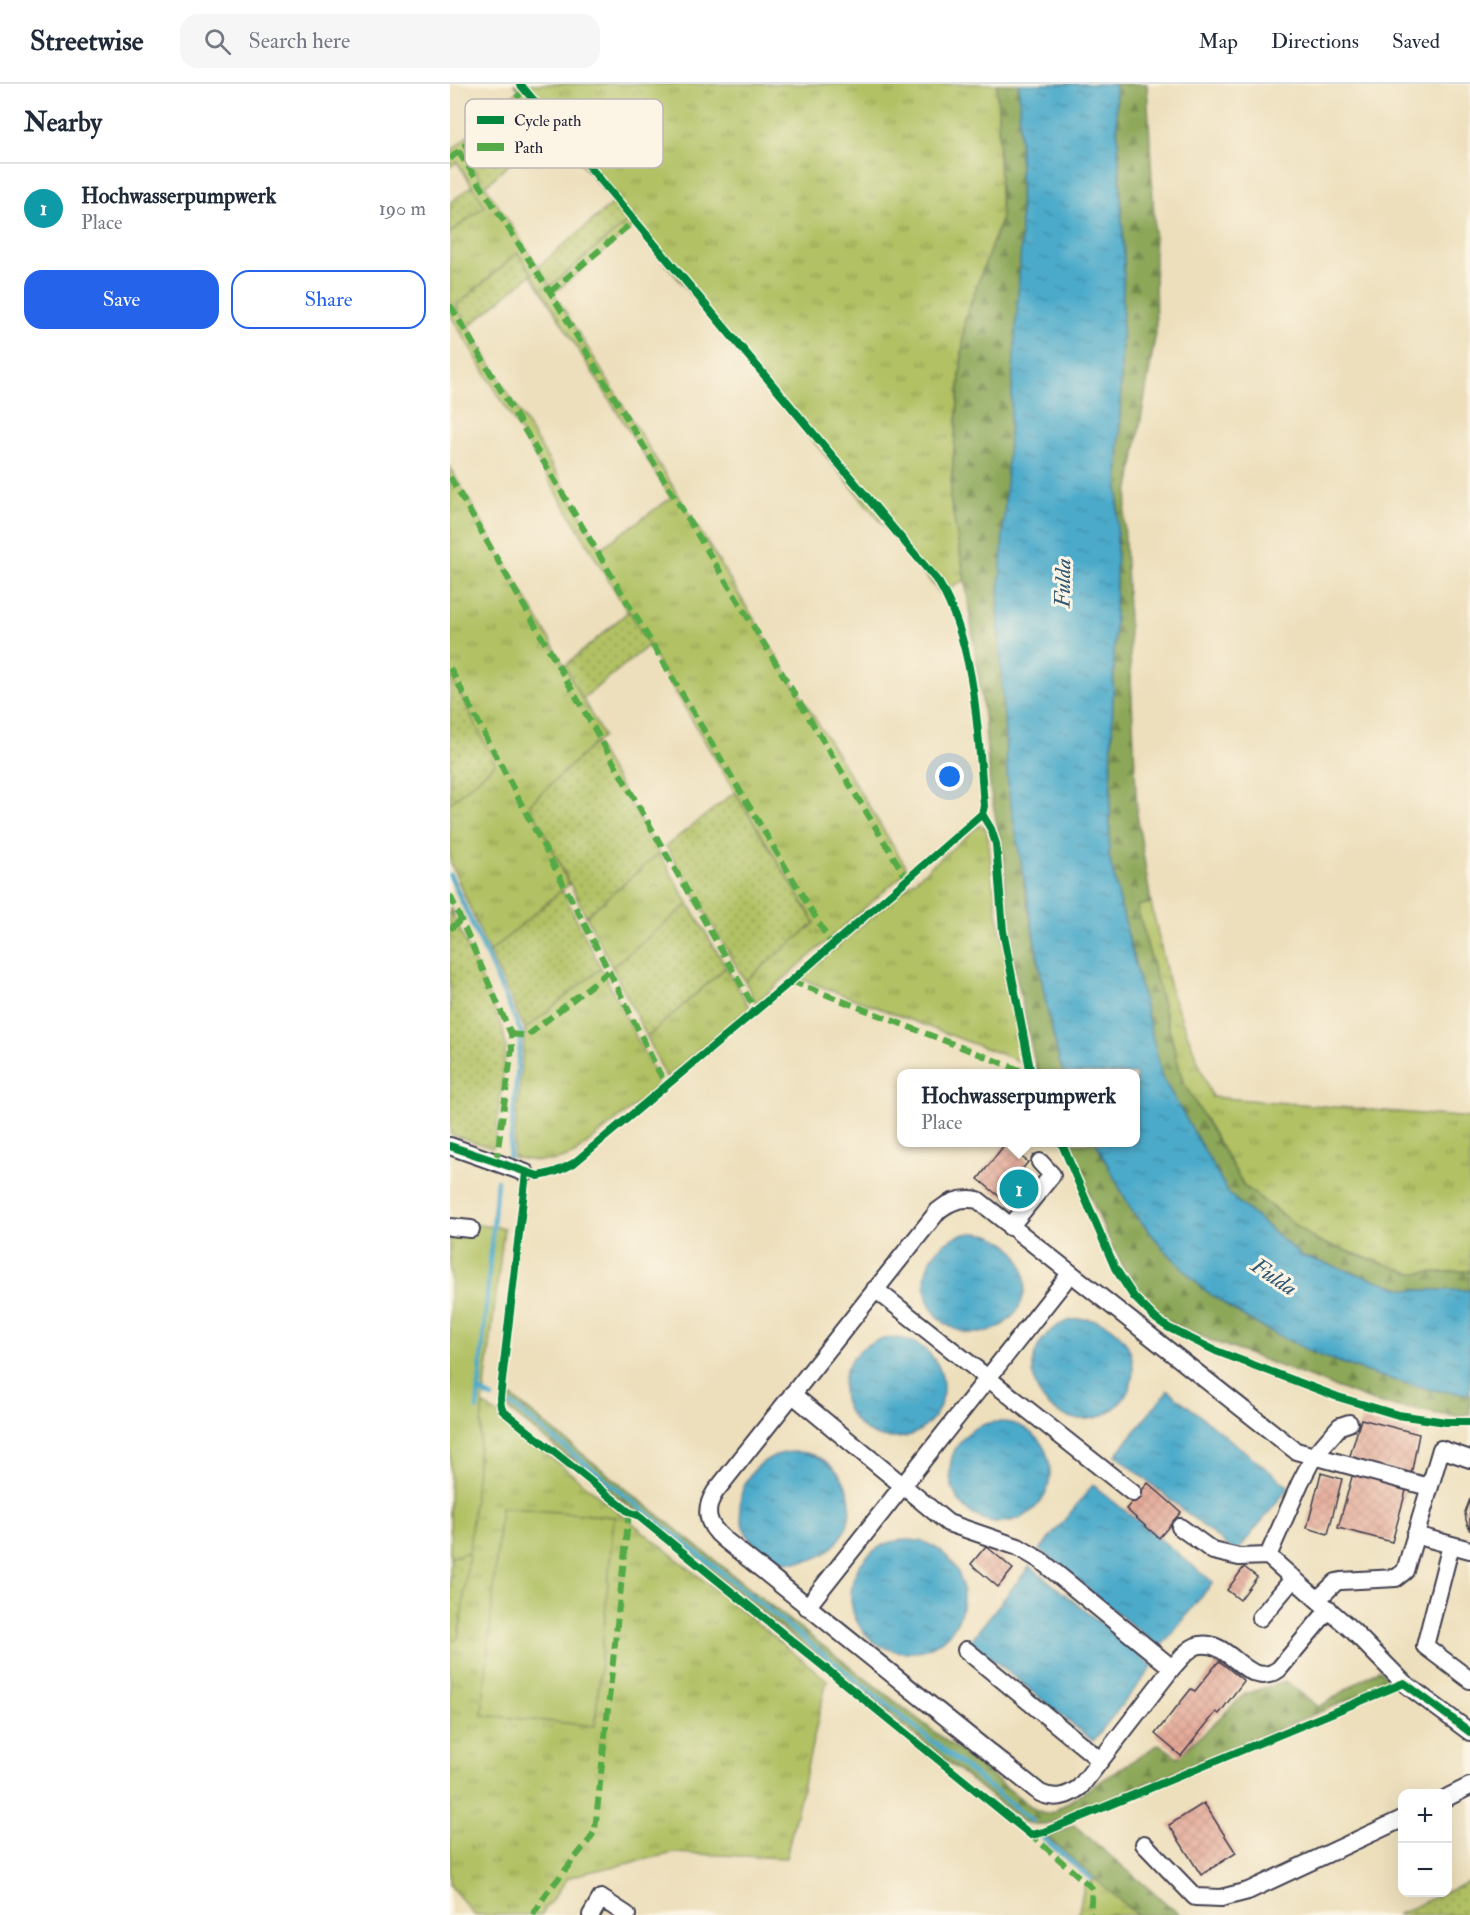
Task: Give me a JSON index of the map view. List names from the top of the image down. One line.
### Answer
{"water":["Fulda"],"legend":["Cycle path","Path"],"page":{"header":"Streetwise","search":"Search here","nav":["Map","Directions","Saved"],"heading":"Nearby","list":[{"mark":"1","name":"Hochwasserpumpwerk","note":"Place","value":"190 m"}],"buttons":["Save","Share"],"popup":["Hochwasserpumpwerk","Place"],"pins":"1","map_buttons":["+","−"]}}
